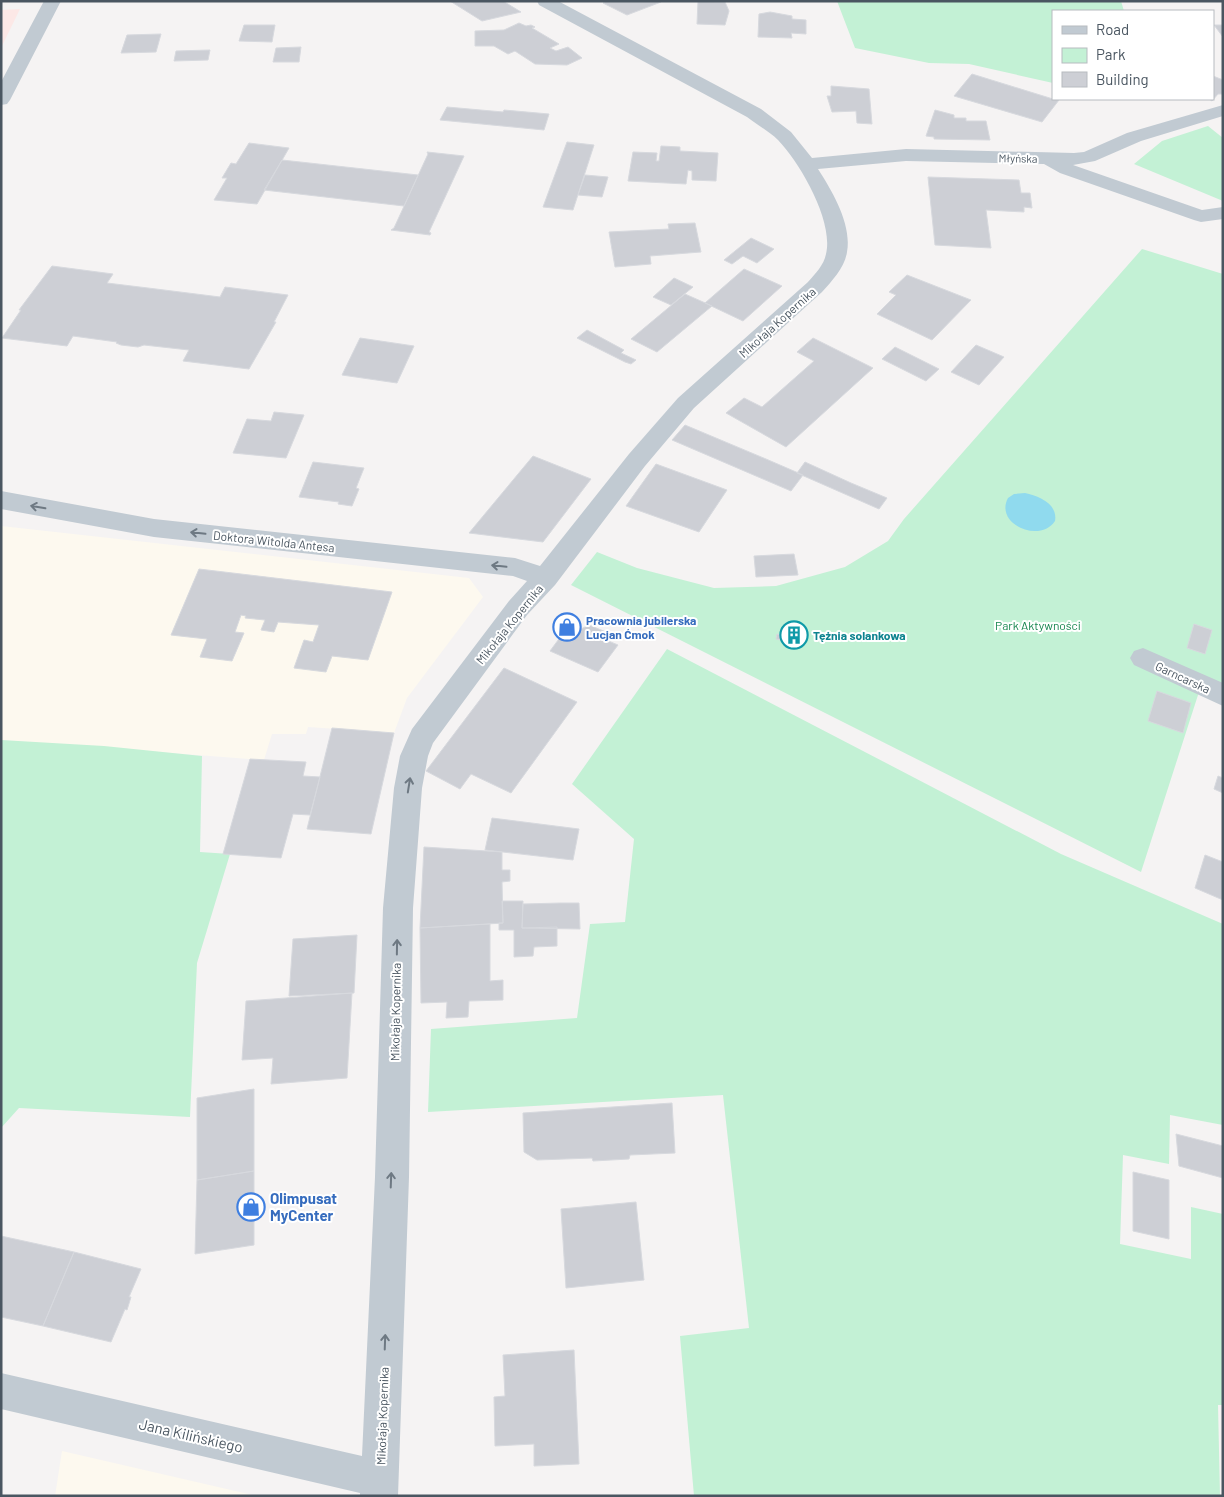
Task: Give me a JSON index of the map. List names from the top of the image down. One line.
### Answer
{"streets":{"street":["Młyńska","Mikołaja Kopernika","Doktora Witolda Antesa","Garncarska","Jana Kilińskiego"]},"crossings":[["Młyńska","Mikołaja Kopernika"],["Mikołaja Kopernika","Doktora Witolda Antesa"],["Mikołaja Kopernika","Jana Kilińskiego"]],"one_way":["Mikołaja Kopernika","Doktora Witolda Antesa"],"parks":["Park Aktywności"],"places":{"shop":["Pracownia jubilerska Lucjan Ćmok","Olimpusat MyCenter"],"building":["Tężnia solankowa"]},"legend":["Road","Park","Building"]}
